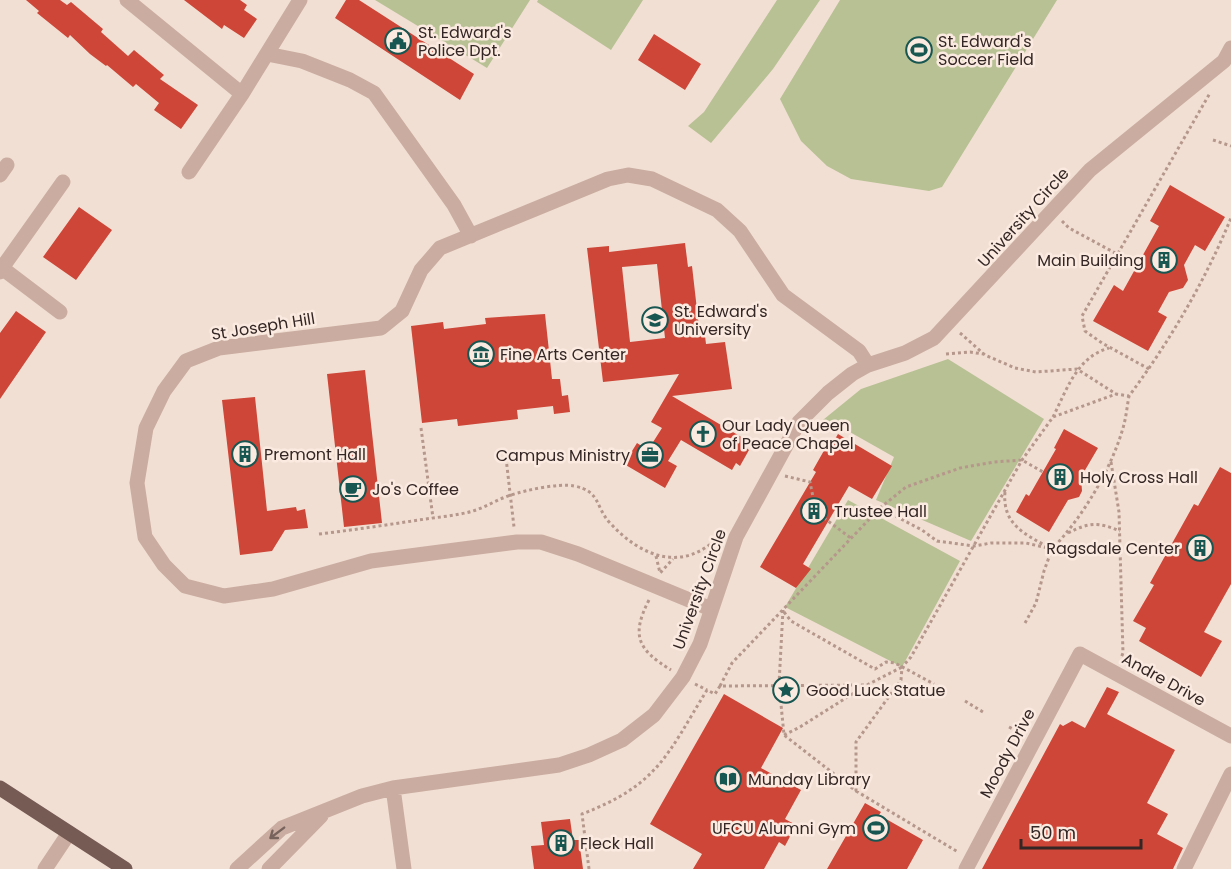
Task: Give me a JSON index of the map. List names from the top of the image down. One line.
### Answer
{"streets":{"street":["University Circle","St Joseph Hill","Andre Drive","Moody Drive"]},"crossings":[["University Circle","St Joseph Hill"],["Andre Drive","Moody Drive"]],"places":{"public building":["St. Edward's Police Dpt."],"sports":["St. Edward's Soccer Field","UFCU Alumni Gym"],"building":["Main Building","Premont Hall","Holy Cross Hall","Trustee Hall","Ragsdale Center","Fleck Hall"],"school or university":["St. Edward's University"],"museum":["Fine Arts Center"],"church":["Our Lady Queen of Peace Chapel"],"office":["Campus Ministry"],"cafe":["Jo's Coffee"],"place":["Good Luck Statue"],"library":["Munday Library"]},"scale_bar":"50 m"}
